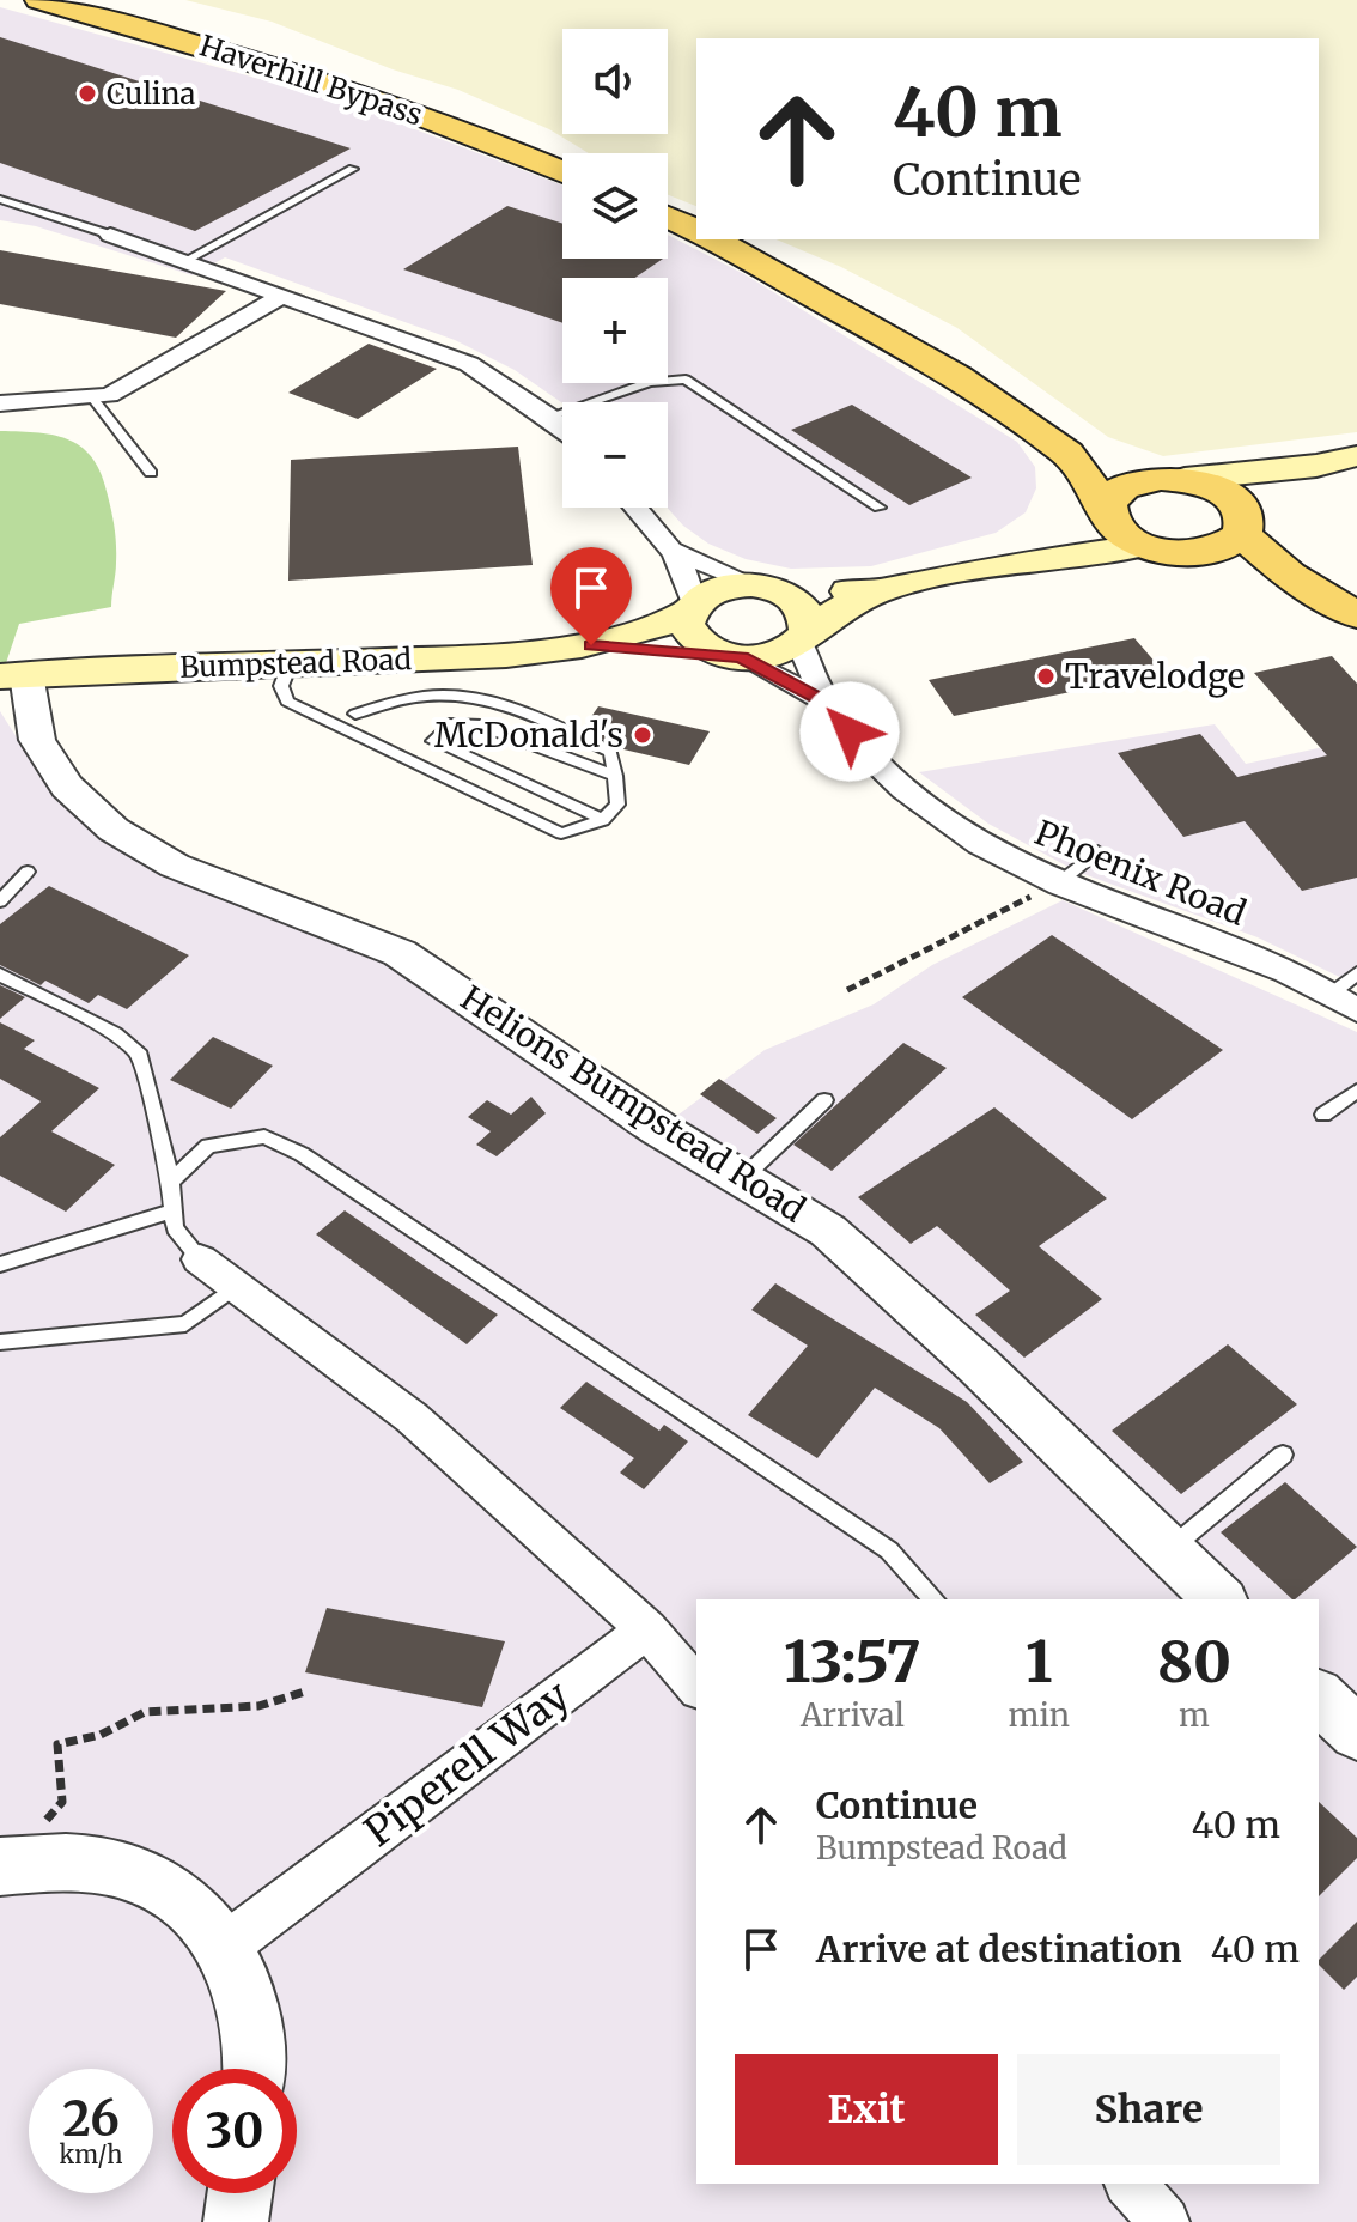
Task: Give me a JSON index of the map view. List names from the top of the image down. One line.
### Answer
{"streets":{"main road":["Haverhill Bypass","Bumpstead Road"],"street":["Phoenix Road","Helions Bumpstead Road","Piperell Way"]},"crossings":[["Bumpstead Road","Phoenix Road"],["Bumpstead Road","Helions Bumpstead Road"]],"places":["Culina","Travelodge","McDonald's"],"page":{"map_buttons":["+","−"],"turn":["40 m","Continue"],"eta":["13:57","Arrival","1","min","80","m"],"list":[{"name":"Continue","note":"Bumpstead Road","value":"40 m"},{"name":"Arrive at destination","value":"40 m"}],"buttons":["Exit","Share"],"speed":"26 km/h","limit":"30"}}
